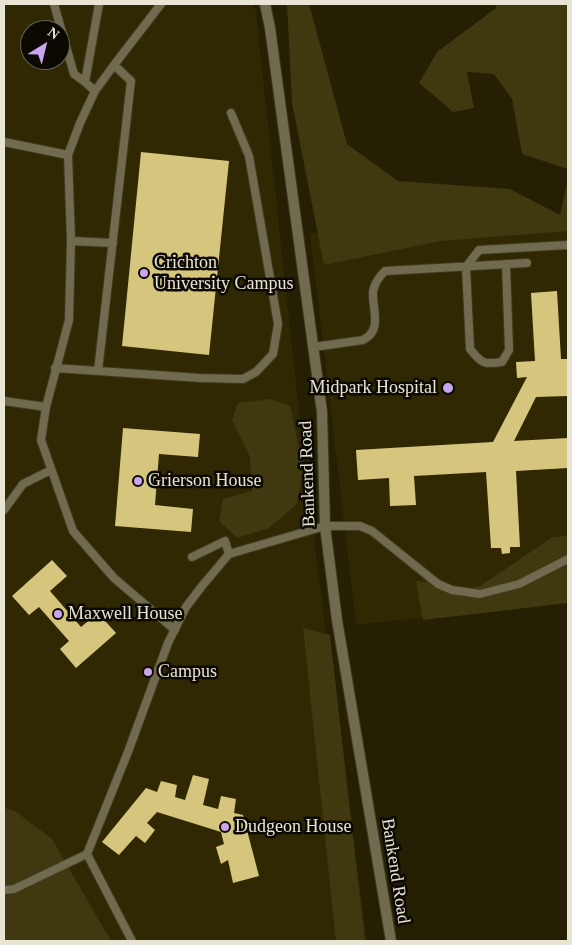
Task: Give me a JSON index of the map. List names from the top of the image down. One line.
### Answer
{"streets":{"street":["Bankend Road"]},"places":["Crichton University Campus","Midpark Hospital","Grierson House","Maxwell House","Campus","Dudgeon House"],"north":"top right"}
